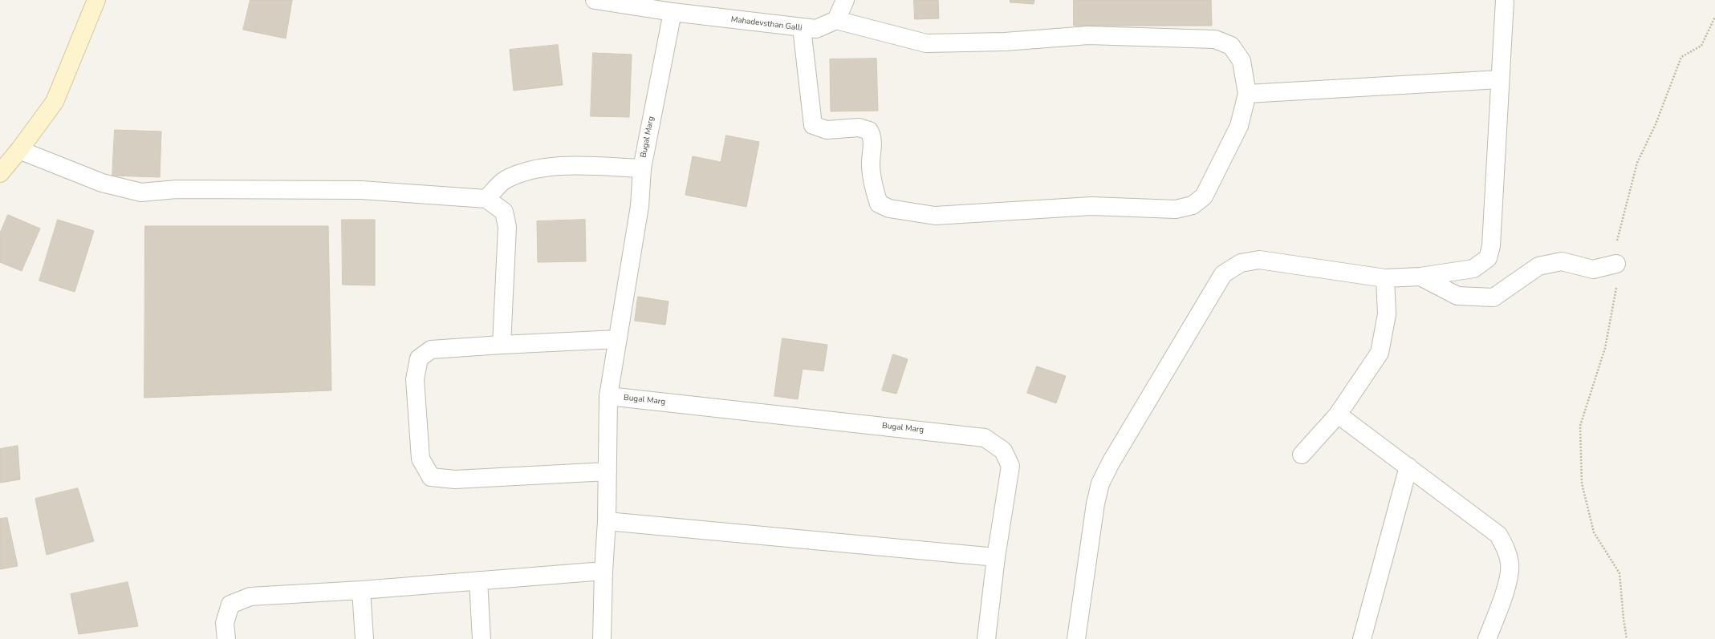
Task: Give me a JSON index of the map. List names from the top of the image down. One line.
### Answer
{"streets":{"street":["Mahadevsthan Galli","Bugal Marg"]},"crossings":[["Mahadevsthan Galli","Bugal Marg"]]}
